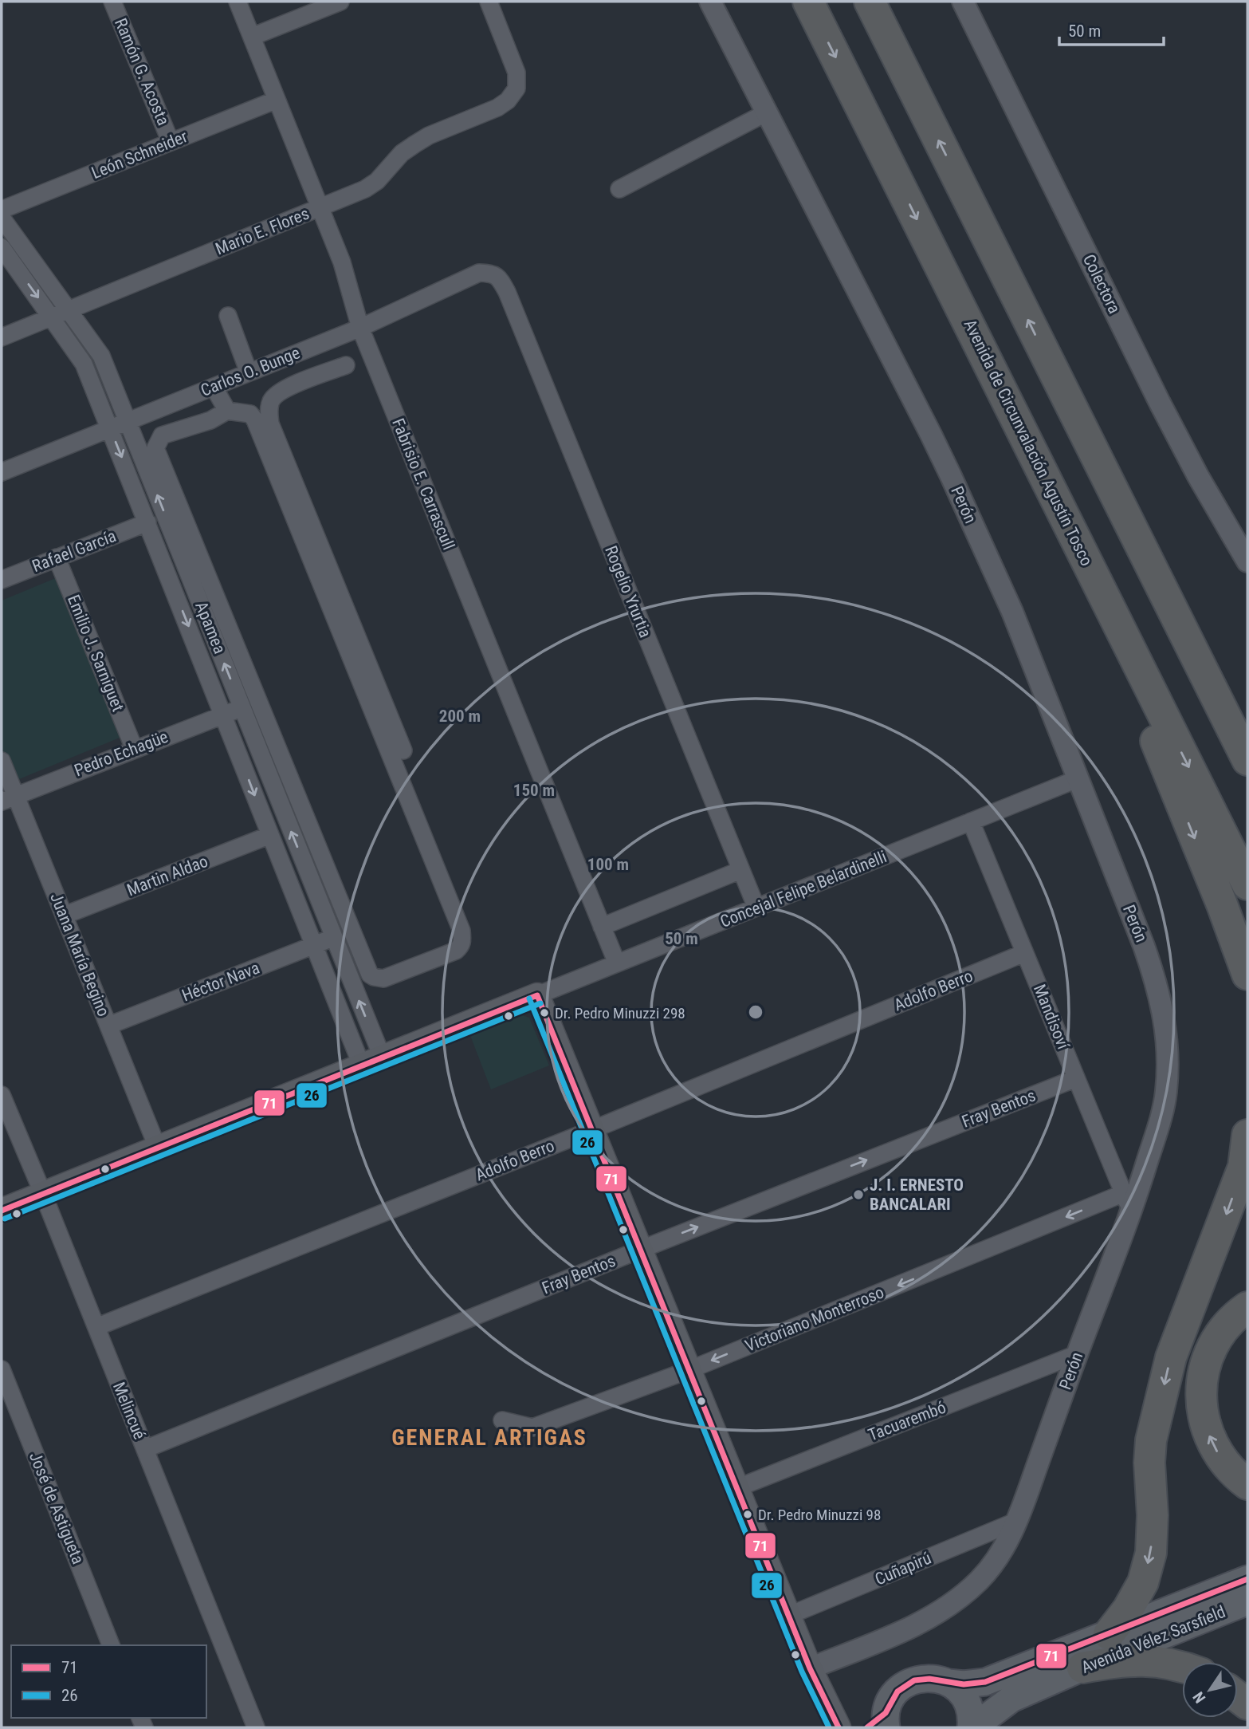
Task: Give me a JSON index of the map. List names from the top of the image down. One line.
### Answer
{"streets":{"highway":["Avenida de Circunvalación Agustín Tosco"],"main road":["Concejal Felipe Belardinelli","Avenida Vélez Sarsfield"],"street":["Ramón G. Acosta","León Schneider","Mario E. Flores","Colectora","Carlos O. Bunge","Fabrisio E. Carrascull","Perón","Rafael García","Rogelio Yrurtia","Apamea","Emilio J. Sarniguet","Pedro Echagüe","Martin Aldao","Juana María Begino","Héctor Nava","Adolfo Berro","Mandisoví","Fray Bentos","Victoriano Monterroso","Melincué","Tacuarembó","José de Astigueta","Cuñapirú"]},"crossings":[["Ramón G. Acosta","León Schneider"],["León Schneider","Fabrisio E. Carrascull"],["Mario E. Flores","Fabrisio E. Carrascull"],["Mario E. Flores","Apamea"],["Carlos O. Bunge","Fabrisio E. Carrascull"],["Carlos O. Bunge","Rogelio Yrurtia"],["Carlos O. Bunge","Apamea"],["Fabrisio E. Carrascull","Concejal Felipe Belardinelli"],["Perón","Concejal Felipe Belardinelli"],["Perón","Mandisoví"],["Perón","Victoriano Monterroso"],["Perón","Tacuarembó"],["Perón","Cuñapirú"],["Rafael García","Apamea"],["Rafael García","Emilio J. Sarniguet"],["Rogelio Yrurtia","Concejal Felipe Belardinelli"],["Apamea","Pedro Echagüe"],["Apamea","Martin Aldao"],["Apamea","Concejal Felipe Belardinelli"],["Apamea","Héctor Nava"],["Emilio J. Sarniguet","Pedro Echagüe"],["Pedro Echagüe","Juana María Begino"],["Martin Aldao","Juana María Begino"],["Concejal Felipe Belardinelli","Juana María Begino"],["Concejal Felipe Belardinelli","Mandisoví"],["Concejal Felipe Belardinelli","Melincué"],["Juana María Begino","Héctor Nava"],["Adolfo Berro","Mandisoví"],["Adolfo Berro","Melincué"],["Mandisoví","Fray Bentos"],["Mandisoví","Victoriano Monterroso"],["Fray Bentos","Melincué"]],"one_way":["Fray Bentos","Victoriano Monterroso"],"districts":["GENERAL ARTIGAS"],"places":["Dr. Pedro Minuzzi 298","J. I. ERNESTO BANCALARI","Dr. Pedro Minuzzi 98"],"lines":["transit line 71","transit line 26"],"legend":["71","26"],"scale_bar":"50 m","north":"bottom left","rings":["200 m","150 m","100 m","50 m"]}
